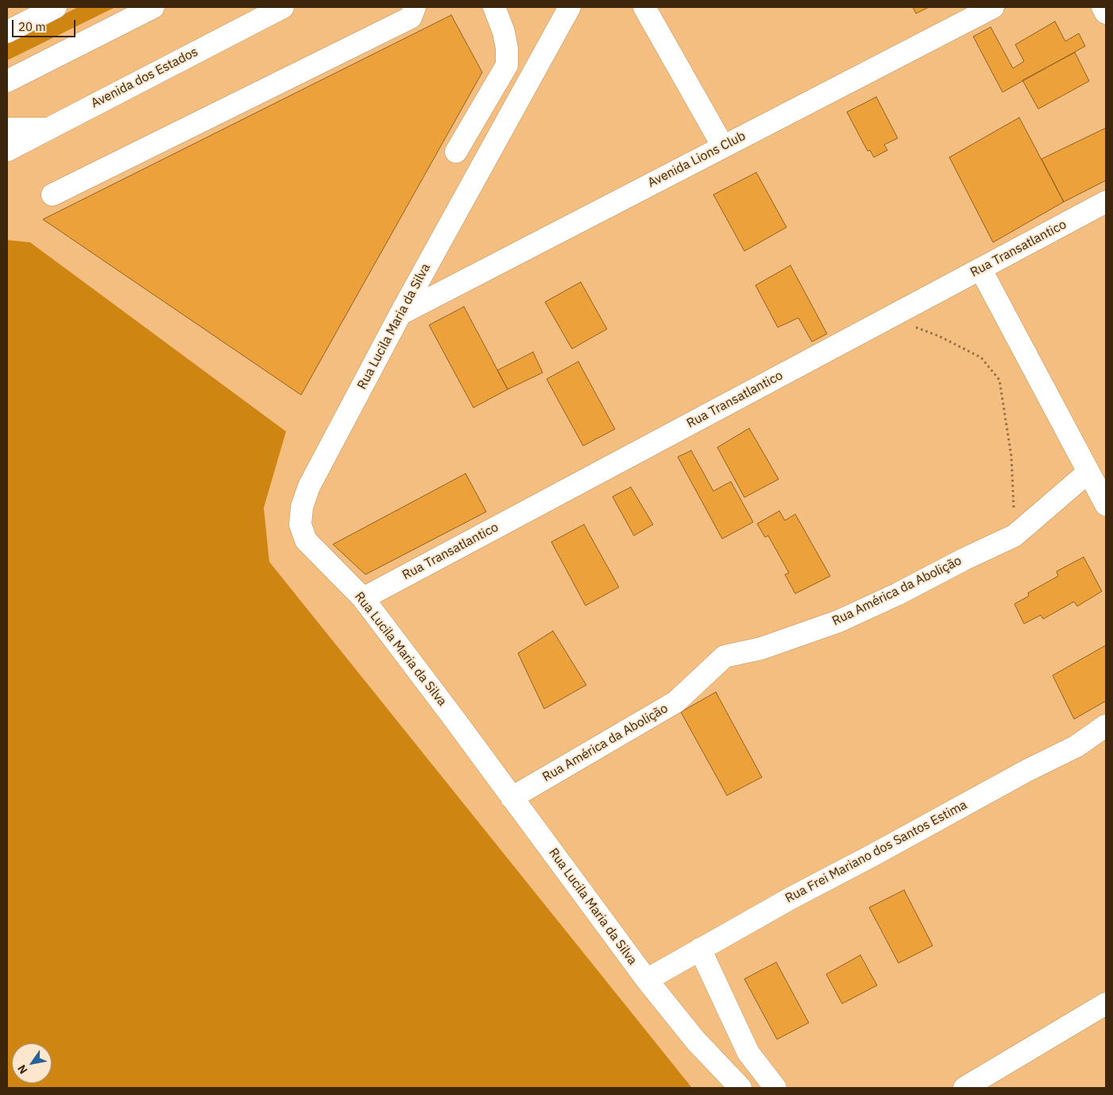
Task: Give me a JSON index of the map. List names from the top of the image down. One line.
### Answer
{"streets":{"main road":["Avenida dos Estados","Avenida Lions Club","Rua Transatlantico","Rua Lucila Maria da Silva","Rua América da Abolição","Rua Frei Mariano dos Santos Estima"]},"crossings":[["Avenida Lions Club","Rua Lucila Maria da Silva"],["Rua Transatlantico","Rua Lucila Maria da Silva"],["Rua Lucila Maria da Silva","Rua América da Abolição"],["Rua Lucila Maria da Silva","Rua Frei Mariano dos Santos Estima"]],"scale_bar":"20 m","north":"bottom left"}
